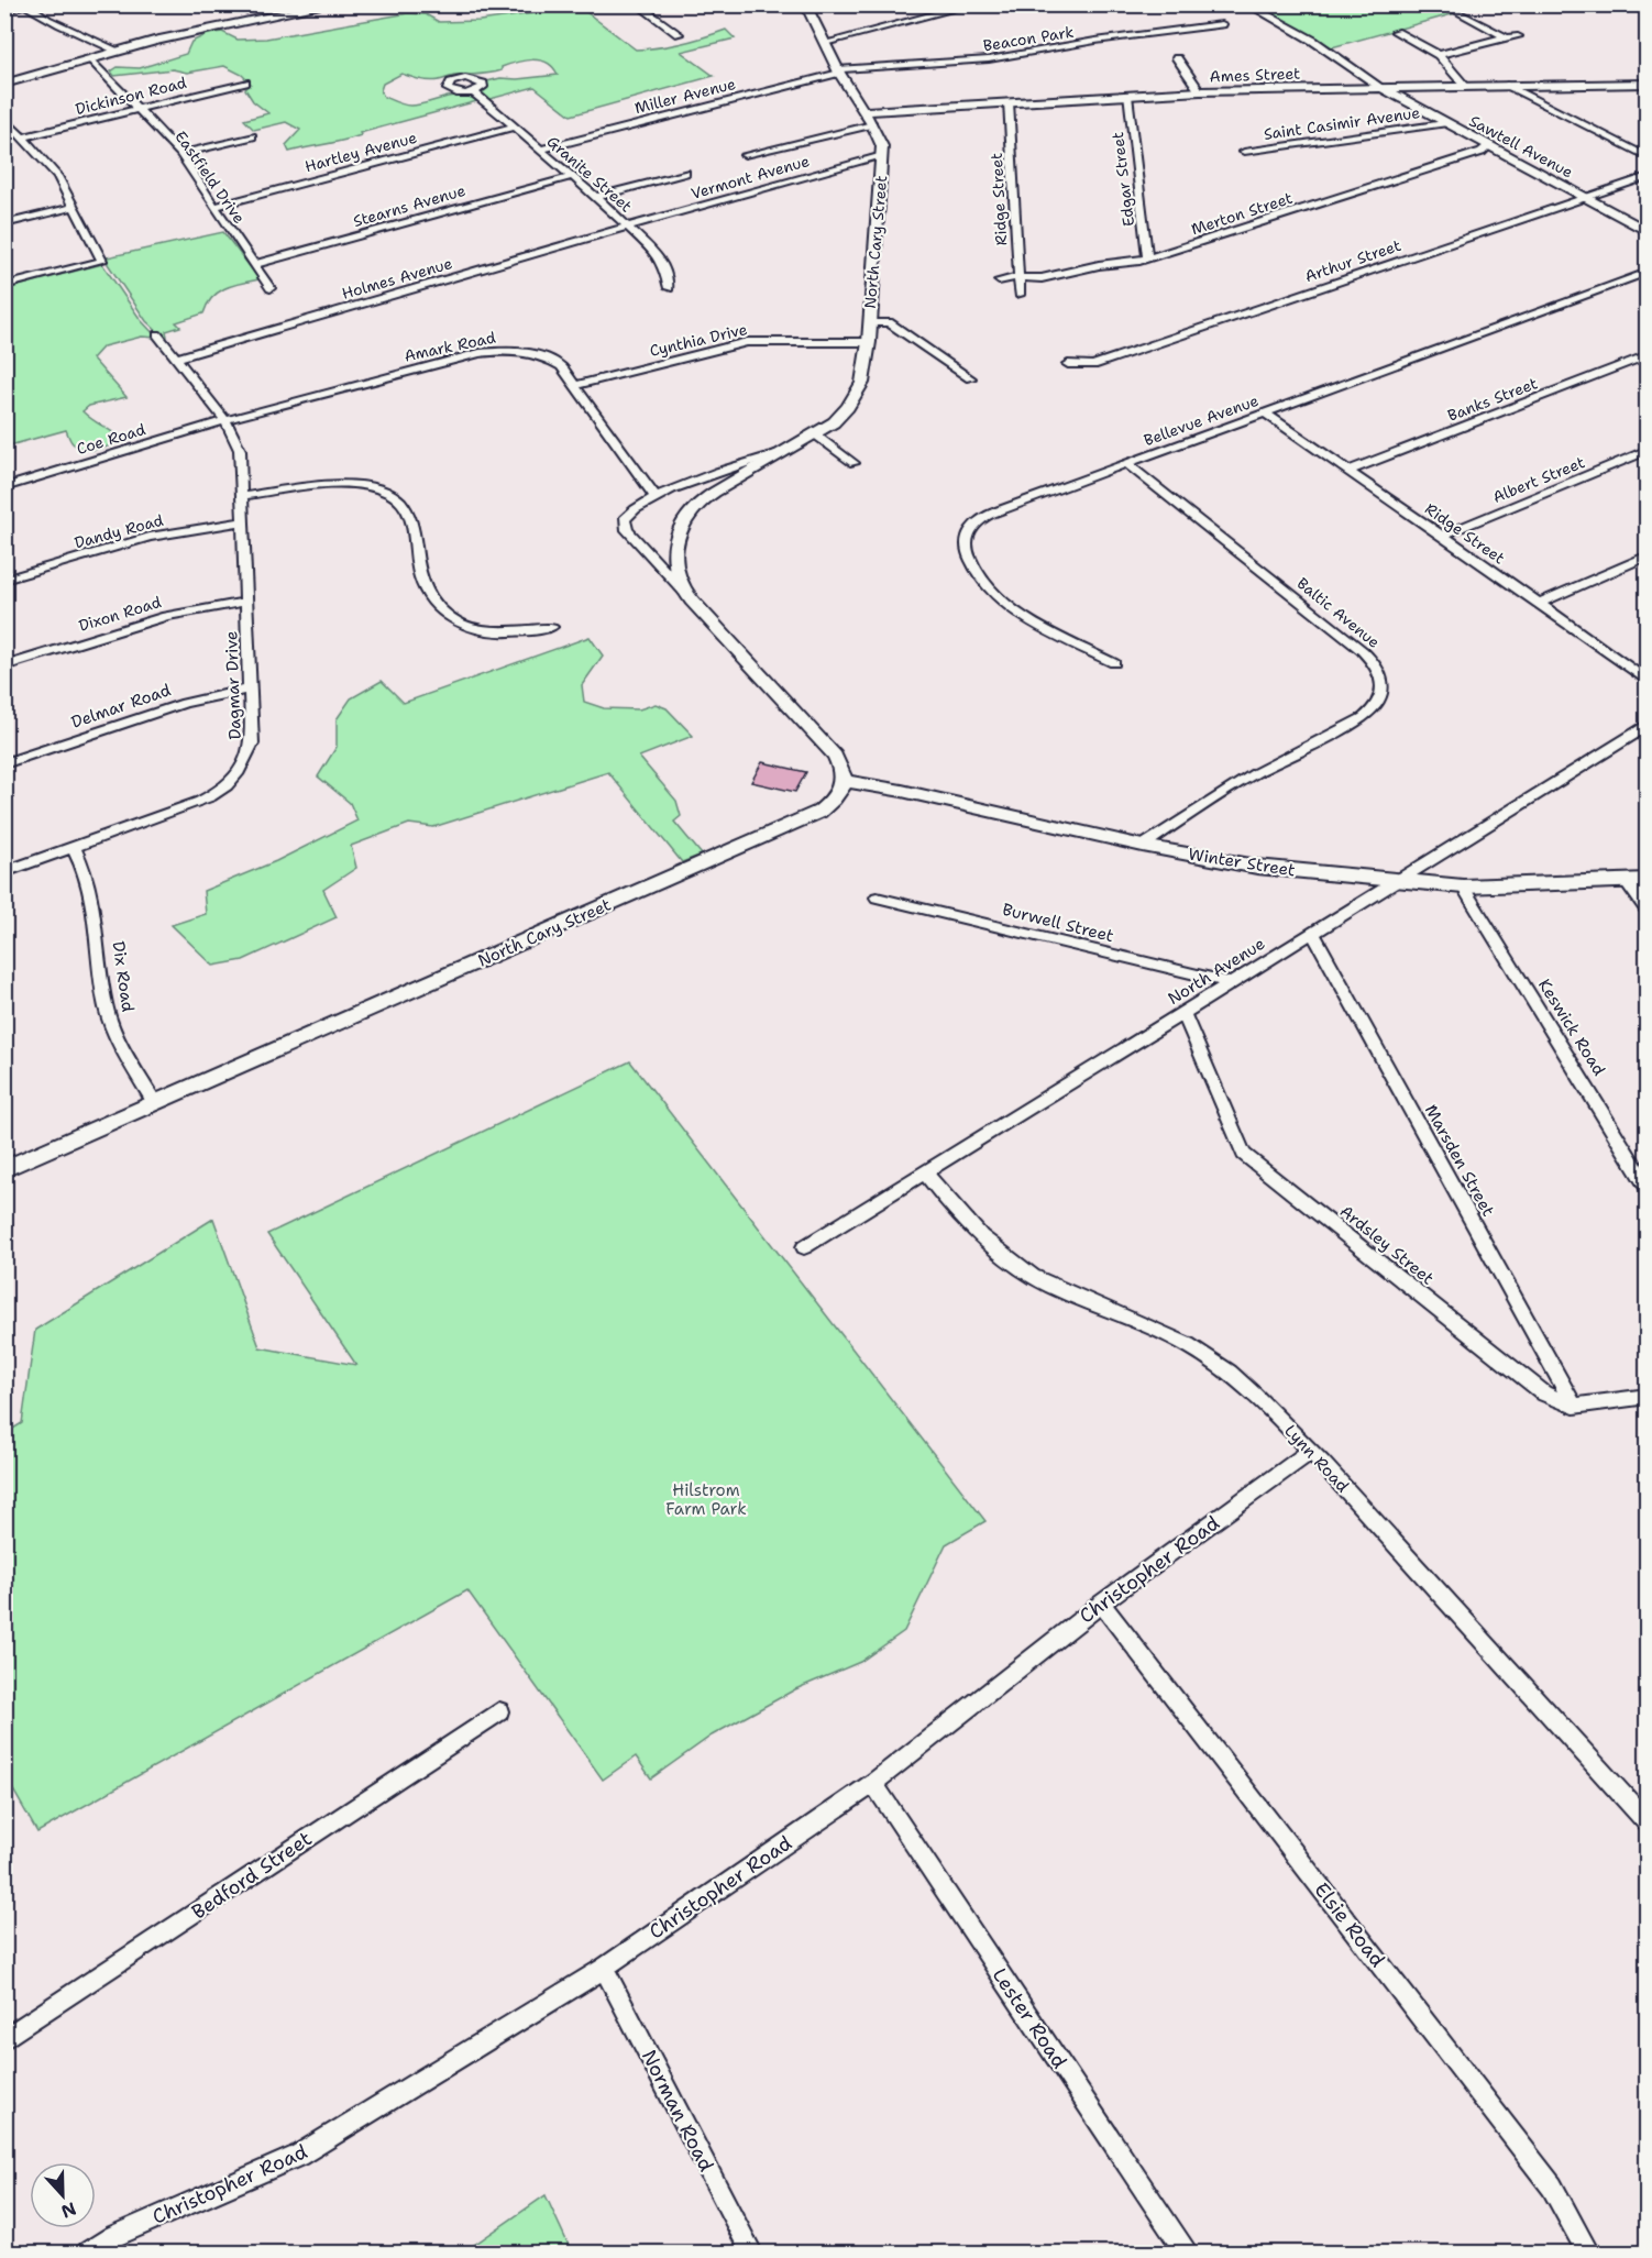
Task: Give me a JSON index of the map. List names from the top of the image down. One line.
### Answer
{"streets":{"street":["Beacon Park","Ames Street","Dickinson Road","Miller Avenue","Saint Casimir Avenue","Sawtell Avenue","Hartley Avenue","Granite Street","Eastfield Drive","Vermont Avenue","Edgar Street","Ridge Street","Stearns Avenue","Merton Street","North Cary Street","Arthur Street","Holmes Avenue","Cynthia Drive","Amark Road","Banks Street","Bellevue Avenue","Coe Road","Albert Street","Dandy Road","Baltic Avenue","Dixon Road","Dagmar Drive","Delmar Road","Winter Street","Burwell Street","North Avenue","Dix Road","Keswick Road","Marsden Street","Ardsley Street","Lynn Road","Christopher Road","Bedford Street","Elsie Road","Lester Road","Norman Road"]},"crossings":[["Beacon Park","Miller Avenue"],["Beacon Park","North Cary Street"],["Ames Street","Sawtell Avenue"],["Ames Street","Edgar Street"],["Ames Street","Ridge Street"],["Ames Street","North Cary Street"],["Dickinson Road","Eastfield Drive"],["Miller Avenue","Granite Street"],["Miller Avenue","North Cary Street"],["Saint Casimir Avenue","Sawtell Avenue"],["Sawtell Avenue","Merton Street"],["Sawtell Avenue","Arthur Street"],["Hartley Avenue","Granite Street"],["Hartley Avenue","Eastfield Drive"],["Granite Street","Vermont Avenue"],["Granite Street","Stearns Avenue"],["Granite Street","Holmes Avenue"],["Eastfield Drive","Stearns Avenue"],["Vermont Avenue","North Cary Street"],["Vermont Avenue","Holmes Avenue"],["Edgar Street","Merton Street"],["Ridge Street","Merton Street"],["Ridge Street","Banks Street"],["Ridge Street","Bellevue Avenue"],["Ridge Street","Albert Street"],["North Cary Street","Cynthia Drive"],["North Cary Street","Amark Road"],["North Cary Street","Winter Street"],["North Cary Street","Dix Road"],["Holmes Avenue","Dagmar Drive"],["Cynthia Drive","Amark Road"],["Amark Road","Coe Road"],["Amark Road","Dagmar Drive"],["Bellevue Avenue","Baltic Avenue"],["Coe Road","Dagmar Drive"],["Dandy Road","Dagmar Drive"],["Baltic Avenue","Winter Street"],["Dixon Road","Dagmar Drive"],["Dagmar Drive","Delmar Road"],["Dagmar Drive","Dix Road"],["Winter Street","North Avenue"],["Winter Street","Keswick Road"],["Burwell Street","North Avenue"],["North Avenue","Marsden Street"],["North Avenue","Ardsley Street"],["North Avenue","Lynn Road"],["Marsden Street","Ardsley Street"],["Lynn Road","Christopher Road"],["Christopher Road","Elsie Road"],["Christopher Road","Lester Road"],["Christopher Road","Norman Road"]],"parks":["Hilstrom Farm Park"],"north":"bottom"}
